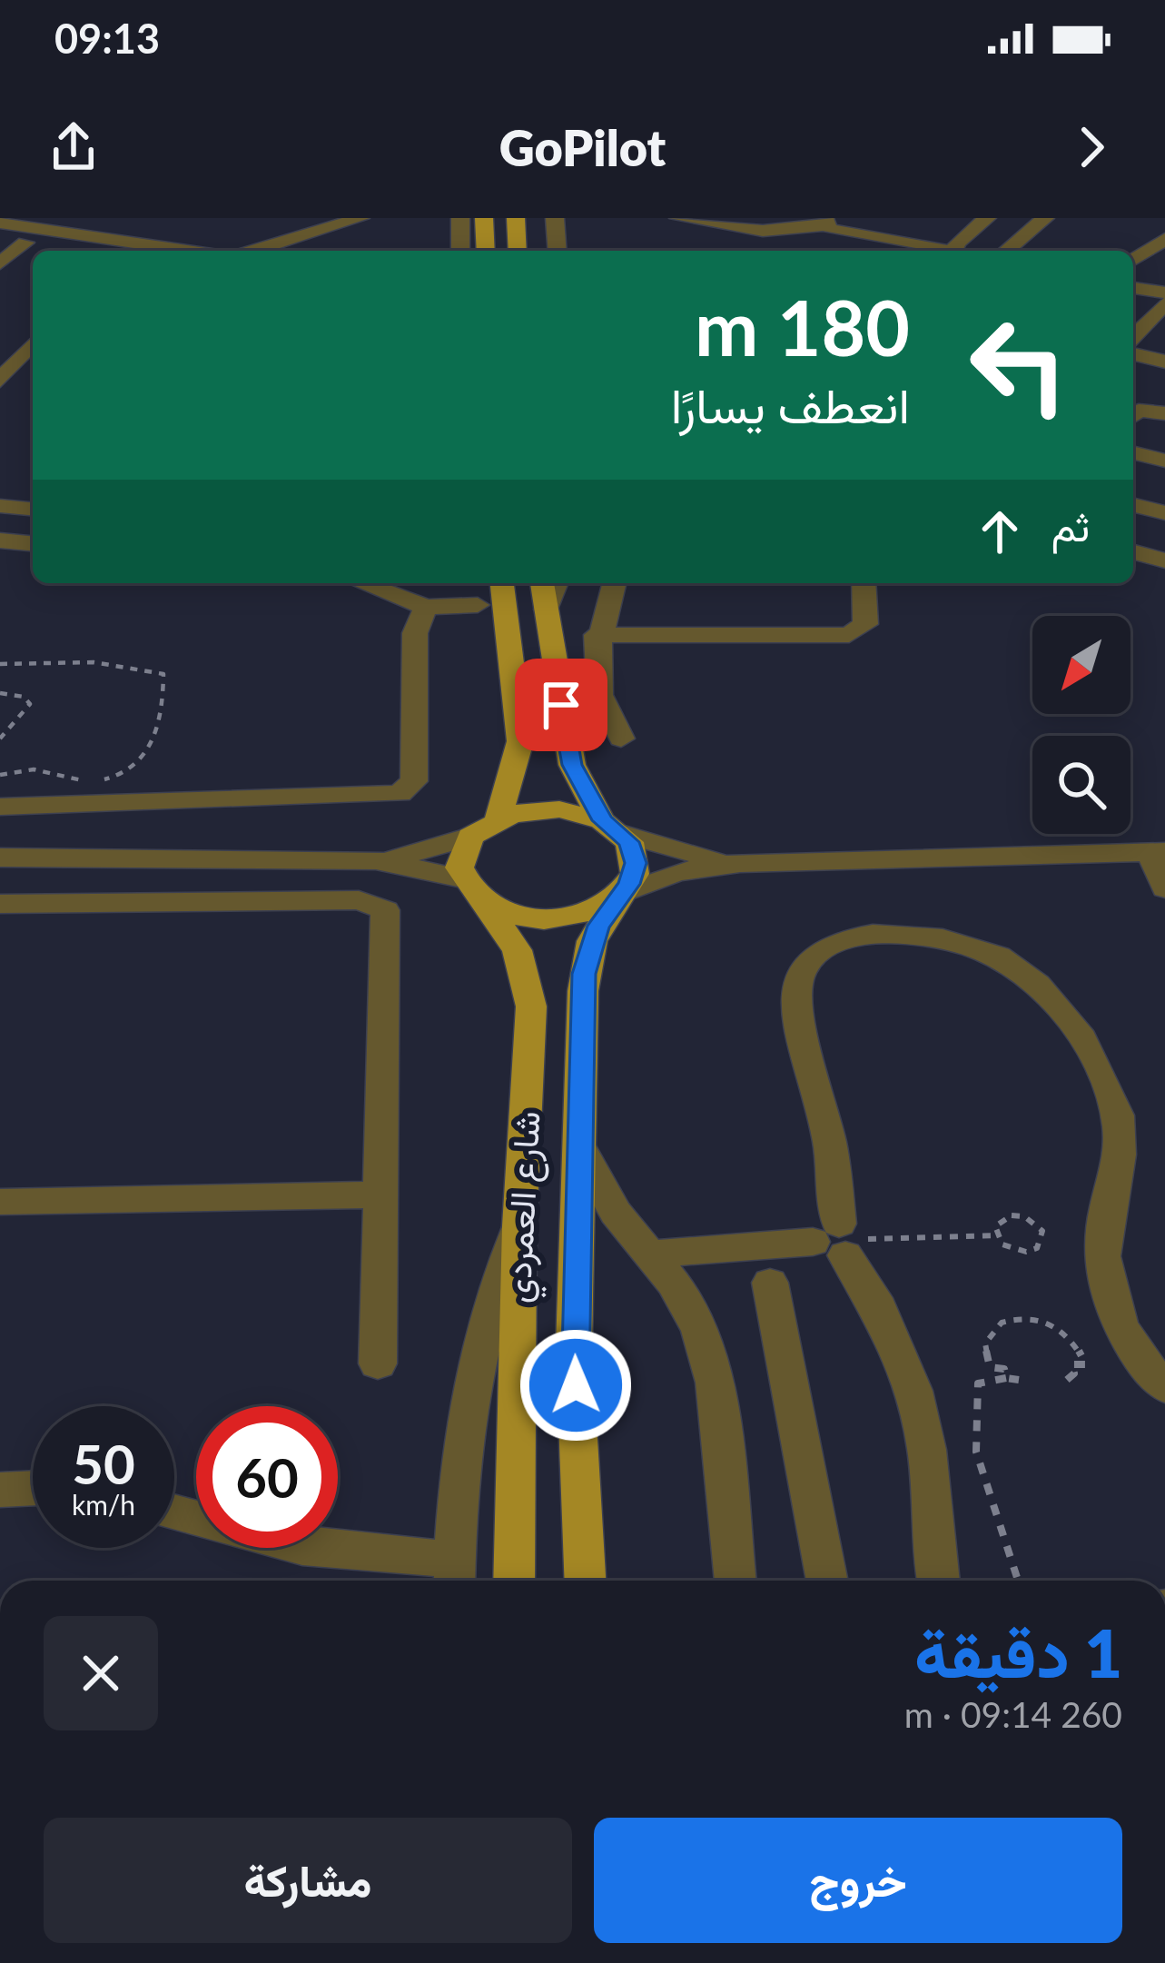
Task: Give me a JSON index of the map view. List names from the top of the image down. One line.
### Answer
{"streets":{"main road":["شارع العمردي"]},"north":"bottom left","page":{"status":"09:13","header":"GoPilot","turn":["180 m","انعطف يسارًا"],"then":"ثم","speed":"50 km/h","limit":"60","heading":["1 دقيقة","260 m · 09:14"],"buttons":["خروج","مشاركة"]}}
